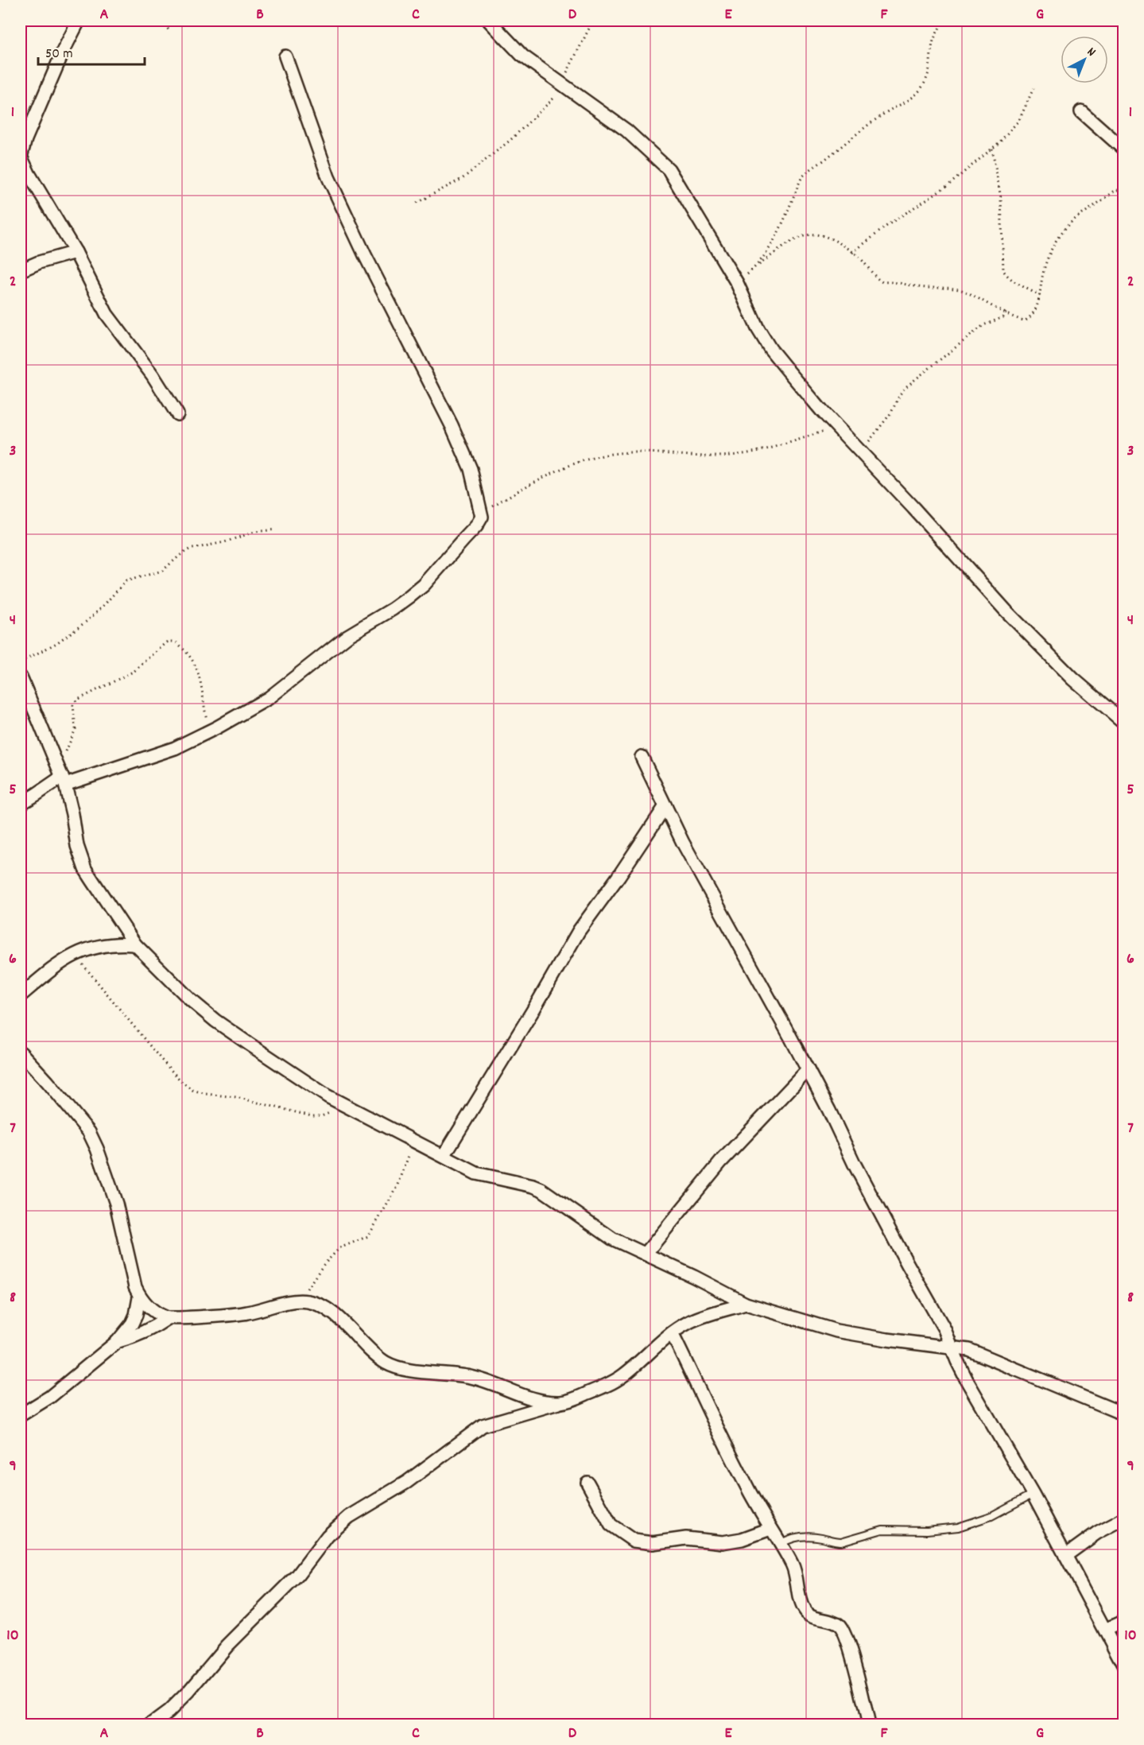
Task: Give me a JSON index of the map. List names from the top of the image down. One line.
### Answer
{"scale_bar":"50 m","north":"top right","grid":{"columns":["A","B","C","D","E","F","G"],"rows":["1","2","3","4","5","6","7","8","9","10"]}}
